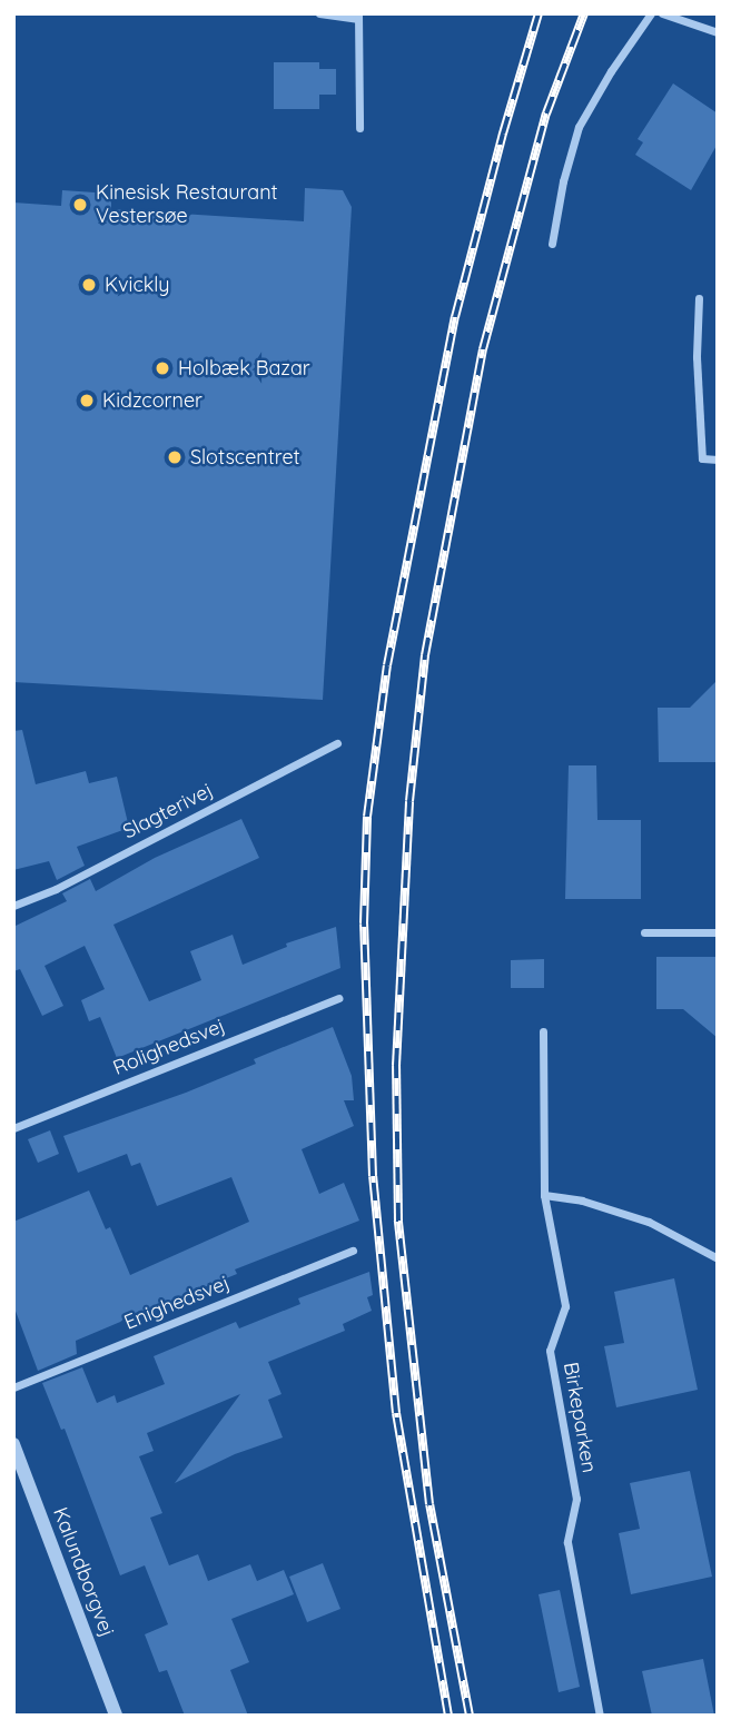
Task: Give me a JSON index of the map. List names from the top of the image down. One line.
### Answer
{"streets":{"street":["Slagterivej","Rolighedsvej","Enighedsvej","Birkeparken","Kalundborgvej"]},"places":["Kinesisk Restaurant Vestersøe","Kvickly","Holbæk Bazar","Kidzcorner","Slotscentret"]}
